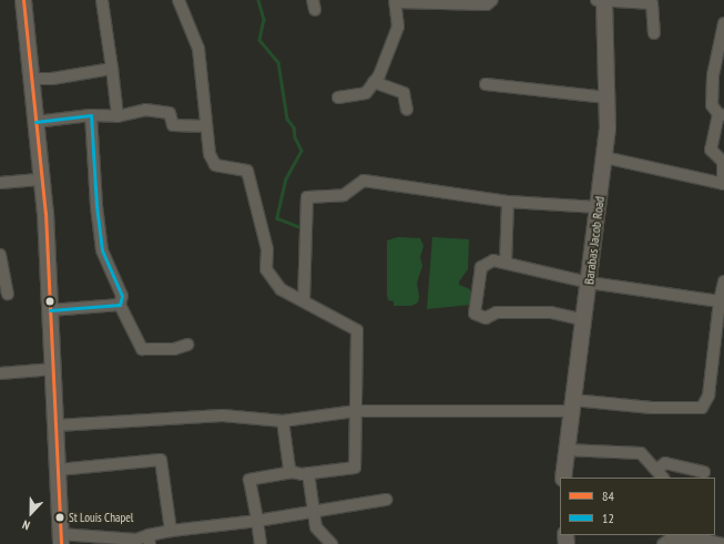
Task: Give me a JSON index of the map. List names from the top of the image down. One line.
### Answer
{"streets":{"main road":["Barabas Jacob Road"]},"places":["St Louis Chapel"],"lines":["transit line 84","transit line 12"],"legend":["84","12"],"north":"bottom"}
